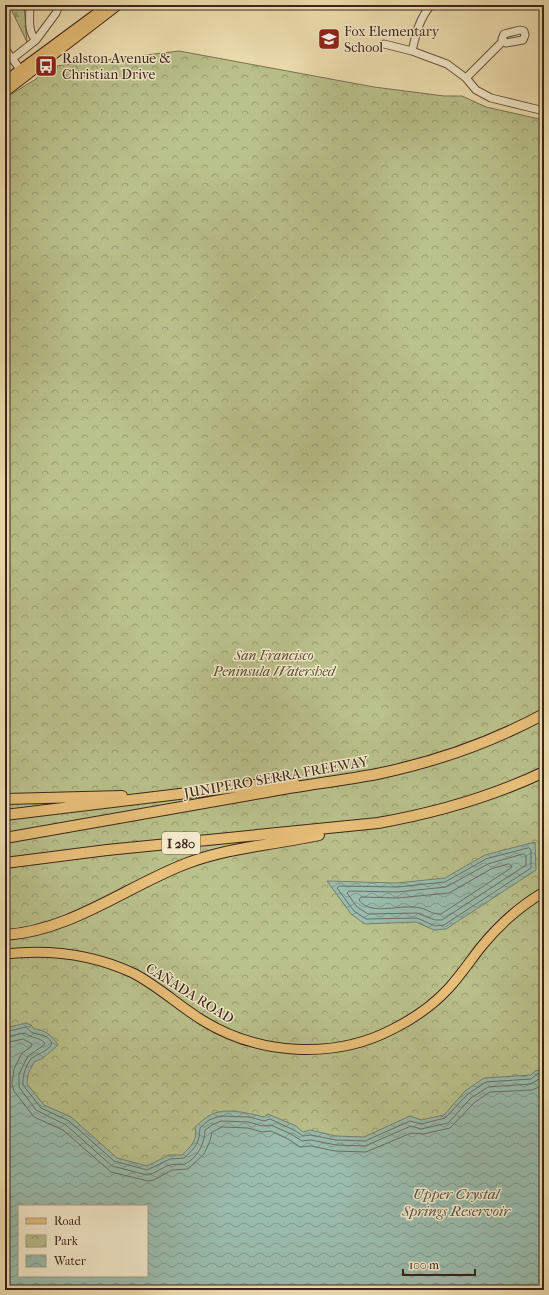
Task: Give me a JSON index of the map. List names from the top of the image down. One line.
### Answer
{"streets":{"highway":["JUNIPERO SERRA FREEWAY","I 280"],"main road":["CAÑADA ROAD"]},"water":["Upper Crystal Springs Reservoir"],"parks":["San Francisco Peninsula Watershed"],"places":{"school or university":["Fox Elementary School"],"bus stop":["Ralston Avenue & Christian Drive"]},"legend":["Road","Park","Water"],"scale_bar":"100 m"}
